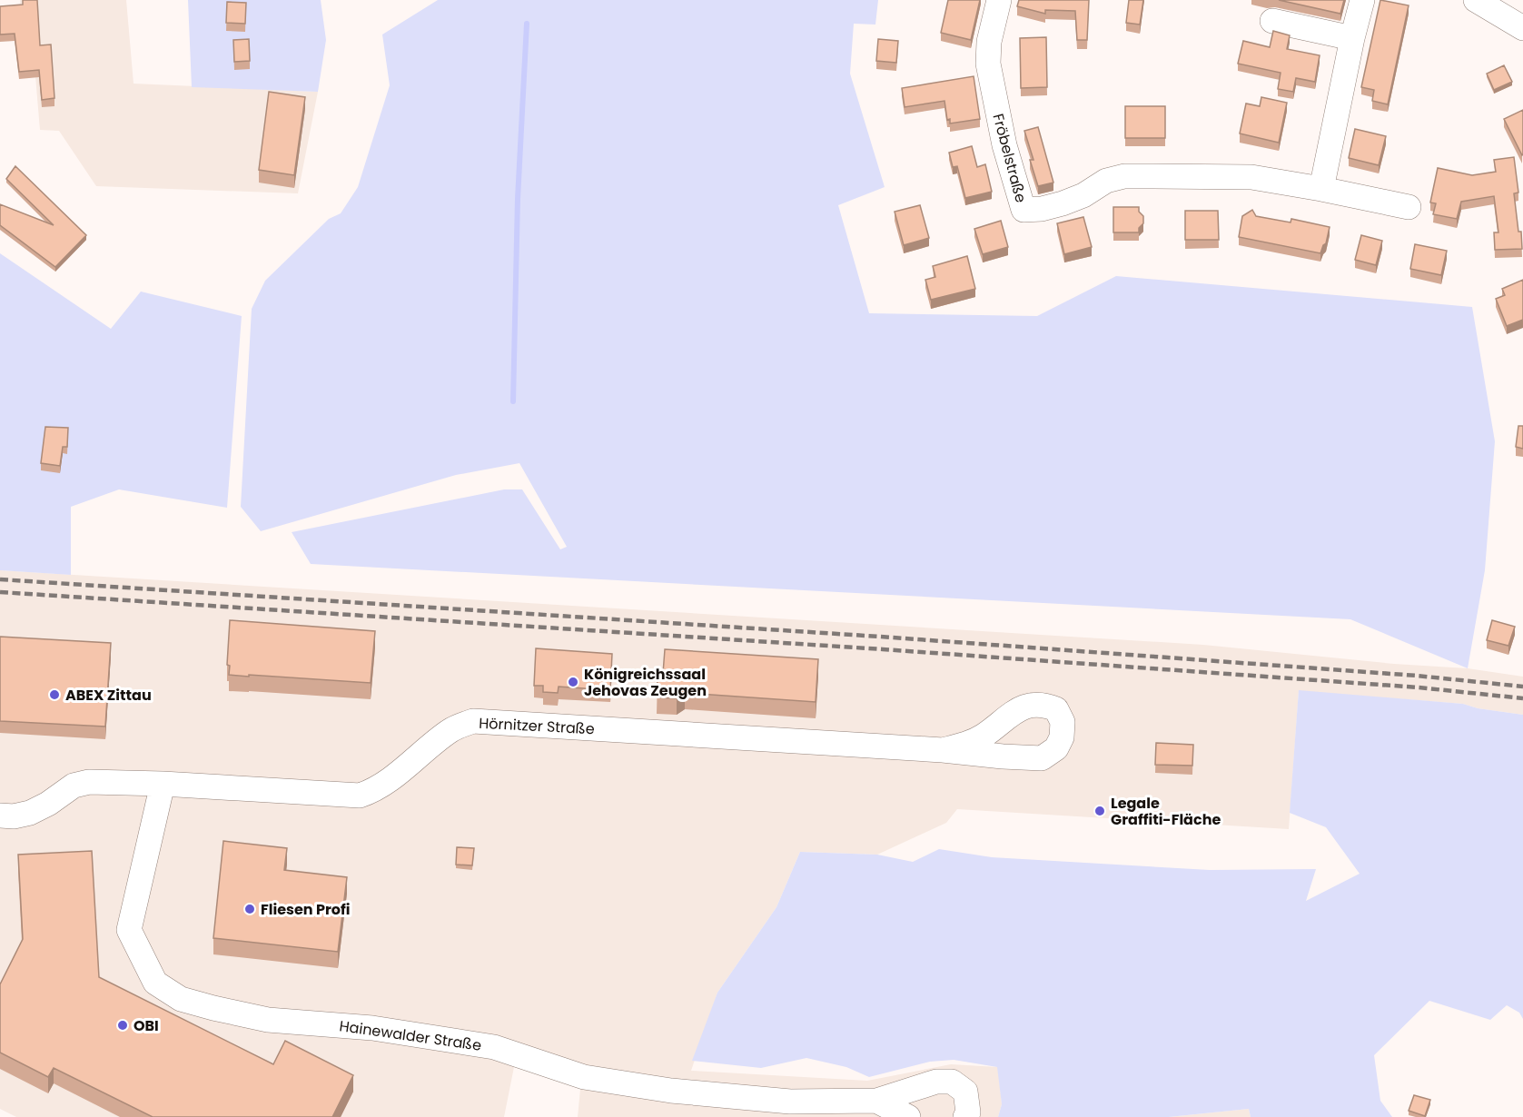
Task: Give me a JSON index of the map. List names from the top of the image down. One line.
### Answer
{"streets":{"street":["Fröbelstraße","Hörnitzer Straße","Hainewalder Straße"]},"crossings":[["Hörnitzer Straße","Hainewalder Straße"]],"places":["Königreichssaal Jehovas Zeugen","ABEX Zittau","Legale Graffiti-Fläche","Fliesen Profi","OBI"]}
